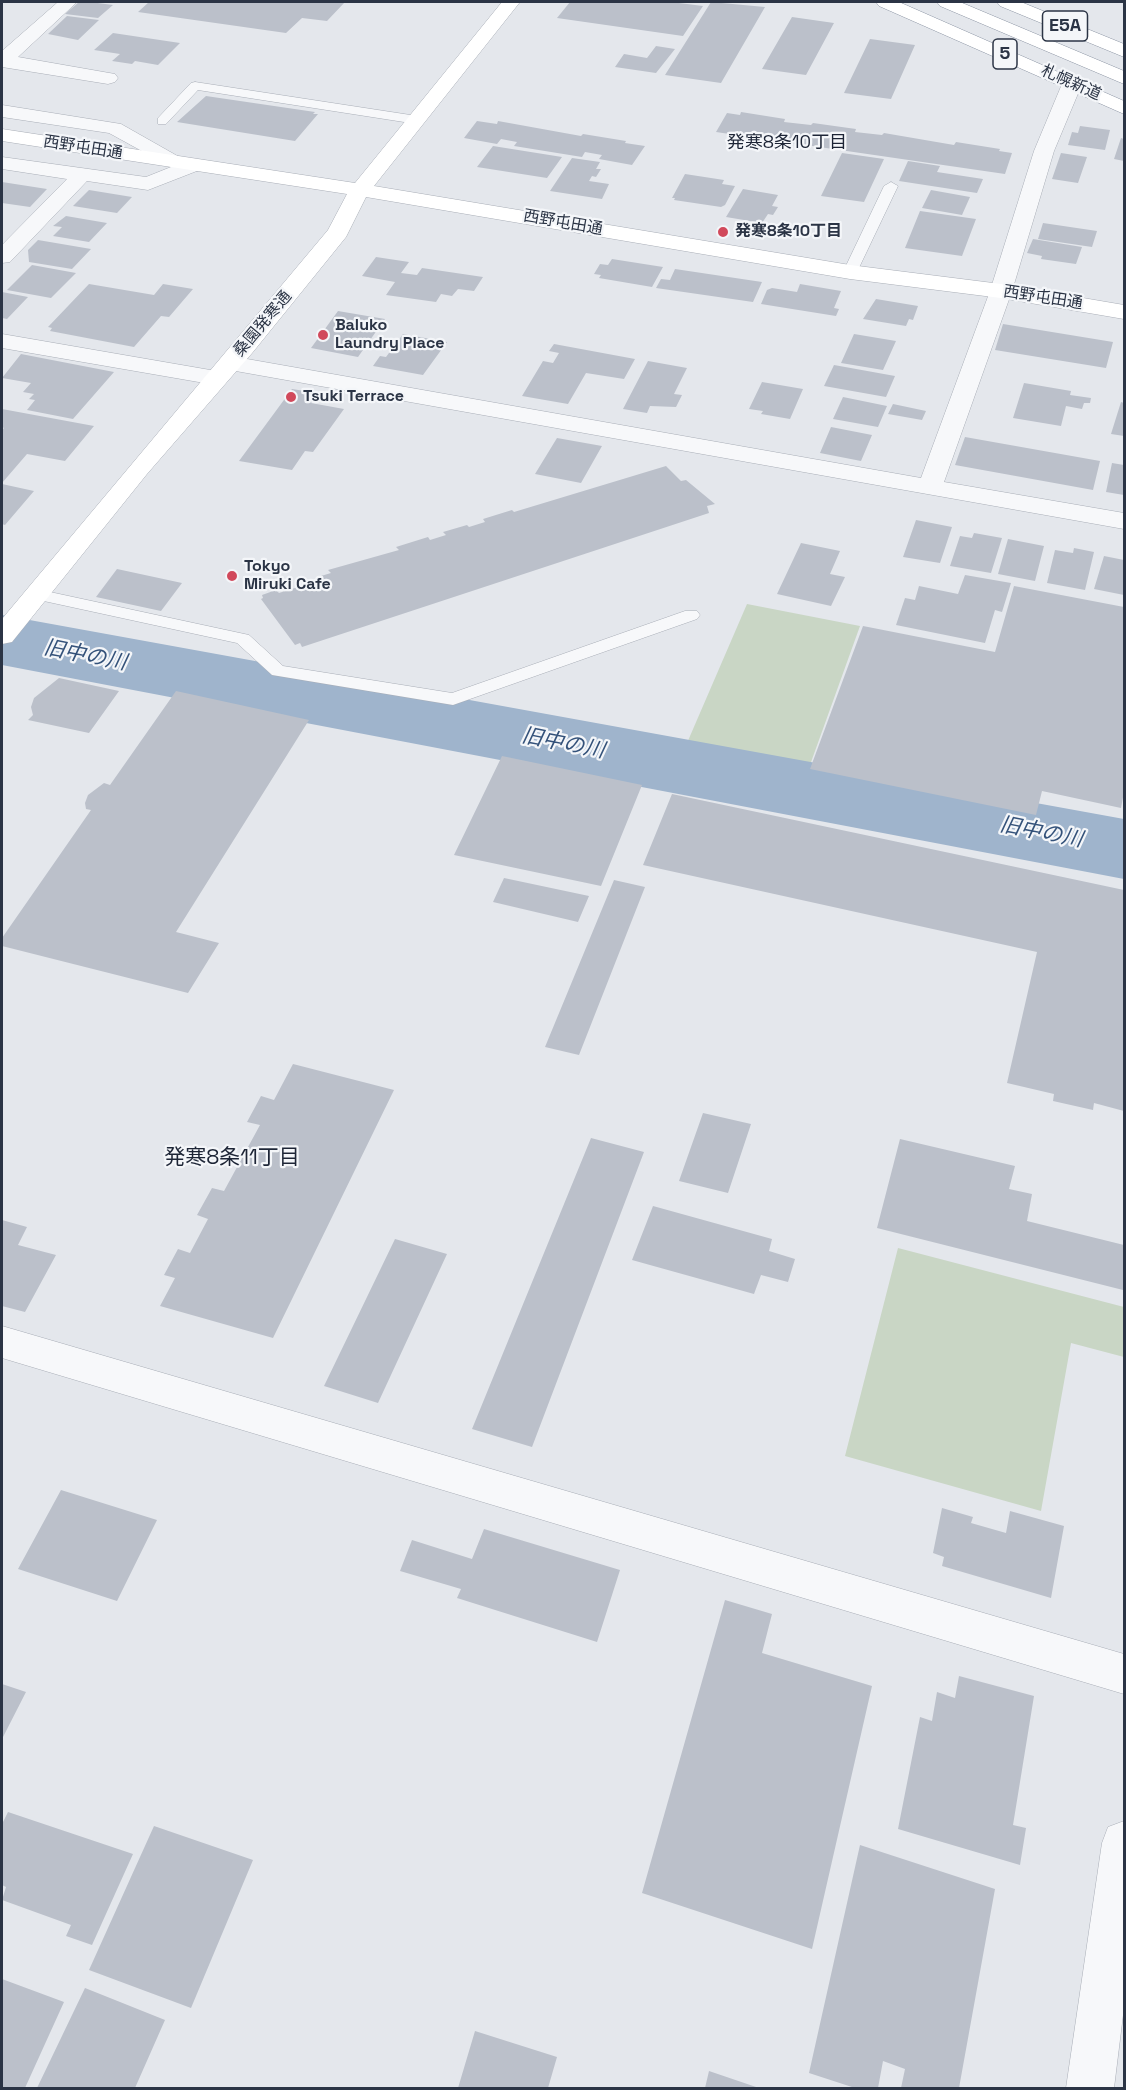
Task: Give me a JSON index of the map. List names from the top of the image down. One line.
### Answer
{"streets":{"main road":["E5A","5","札幌新道","西野屯田通","桑園発寒通"]},"crossings":[["西野屯田通","桑園発寒通"]],"districts":["発寒8条10丁目","発寒8条11丁目"],"water":["旧中の川"],"places":["発寒8条10丁目","Baluko Laundry Place","Tsuki Terrace","Tokyo Miruki Cafe"]}
